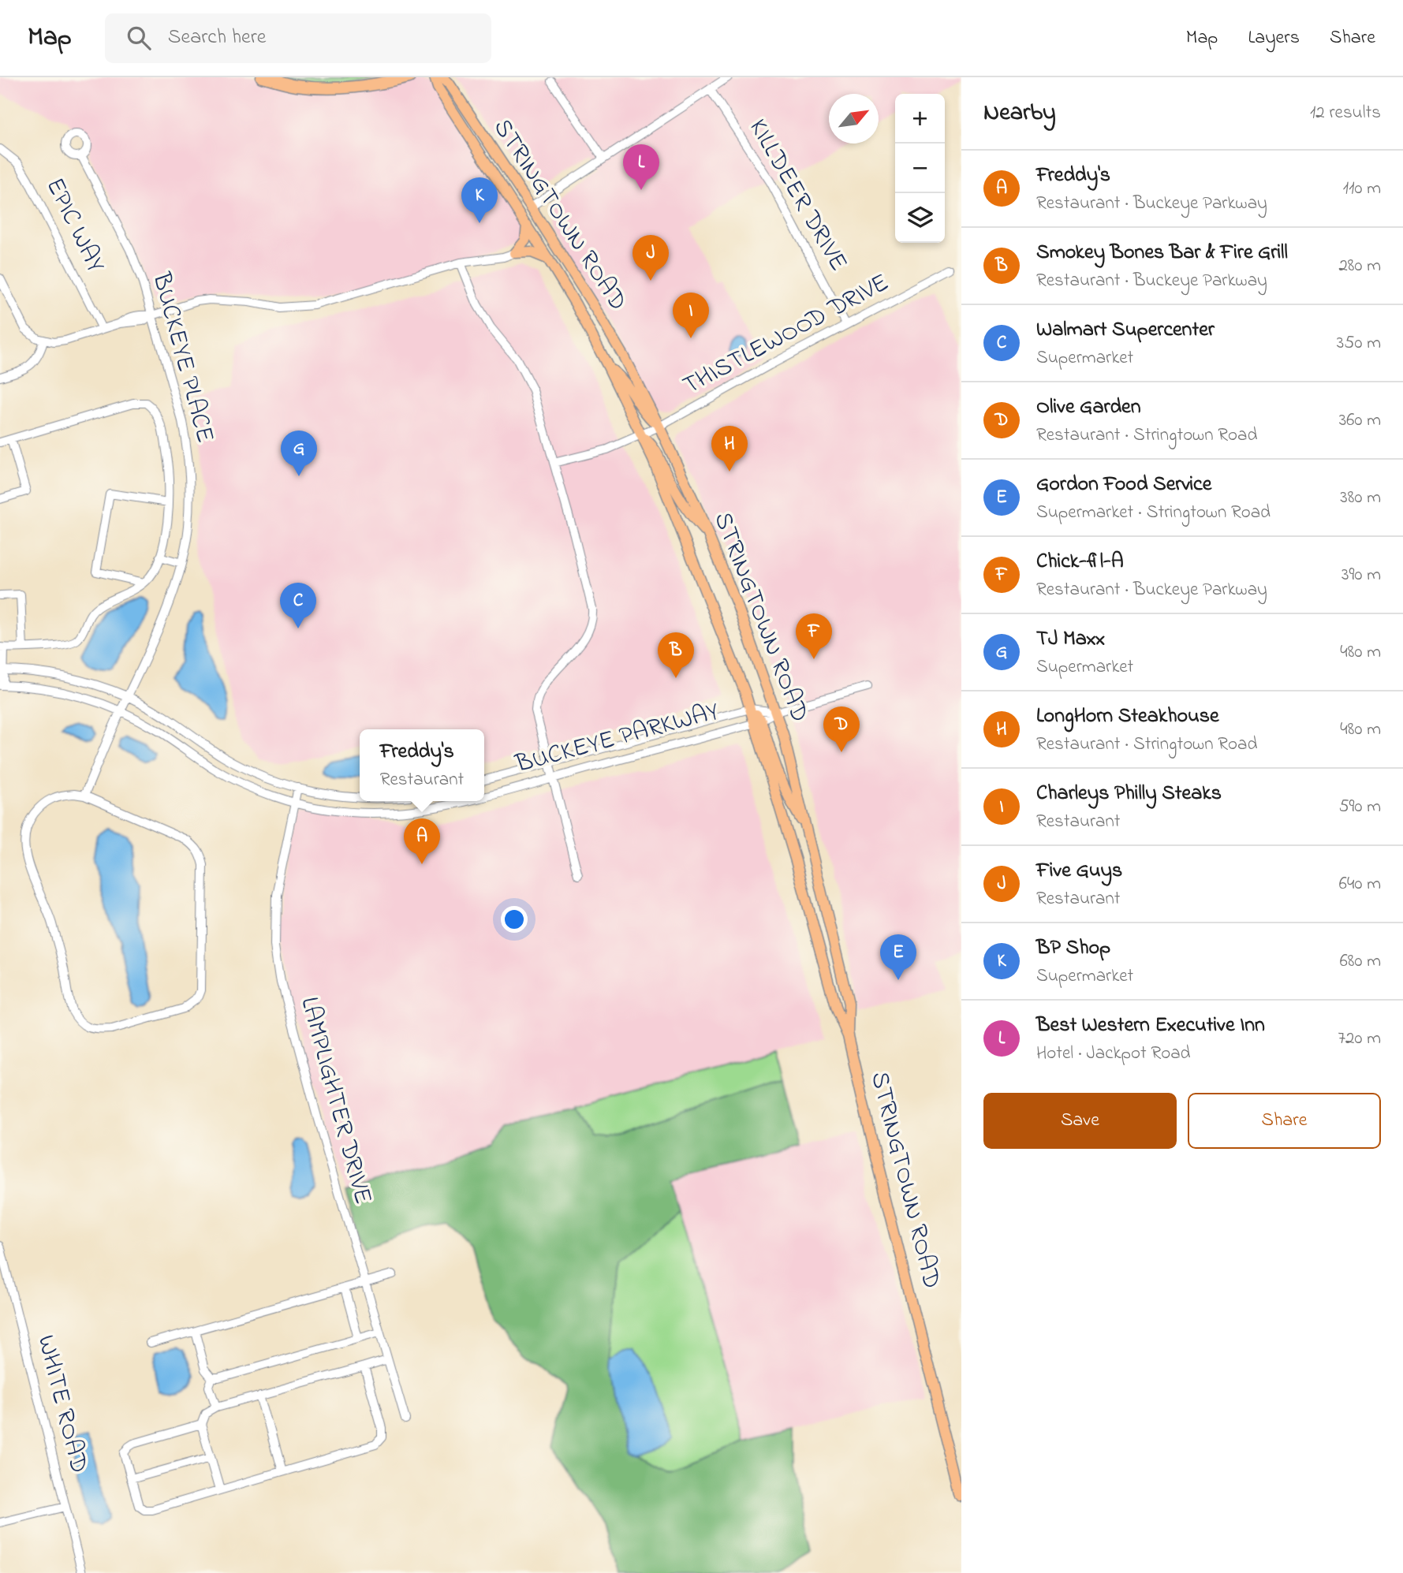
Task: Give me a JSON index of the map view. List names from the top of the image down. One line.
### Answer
{"streets":{"main road":["STRINGTOWN ROAD"],"street":["KILLDEER DRIVE","EPIC WAY","THISTLEWOOD DRIVE","BUCKEYE PLACE","BUCKEYE PARKWAY","LAMPLIGHTER DRIVE","WHITE ROAD"]},"crossings":[["KILLDEER DRIVE","THISTLEWOOD DRIVE"],["STRINGTOWN ROAD","THISTLEWOOD DRIVE"],["STRINGTOWN ROAD","BUCKEYE PARKWAY"],["BUCKEYE PLACE","BUCKEYE PARKWAY"],["BUCKEYE PARKWAY","LAMPLIGHTER DRIVE"]],"north":"top right","page":{"header":"Map","search":"Search here","nav":["Map","Layers","Share"],"heading":["Nearby","12 results"],"map_buttons":["+","−"],"pins":["L","K","J","I","H","G","C","F","B","D","A","E"],"list":[{"mark":"A","name":"Freddy's","note":"Restaurant · Buckeye Parkway","value":"110 m"},{"mark":"B","name":"Smokey Bones Bar & Fire Grill","note":"Restaurant · Buckeye Parkway","value":"280 m"},{"mark":"C","name":"Walmart Supercenter","note":"Supermarket","value":"350 m"},{"mark":"D","name":"Olive Garden","note":"Restaurant · Stringtown Road","value":"360 m"},{"mark":"E","name":"Gordon Food Service","note":"Supermarket · Stringtown Road","value":"380 m"},{"mark":"F","name":"Chick-fil-A","note":"Restaurant · Buckeye Parkway","value":"390 m"},{"mark":"G","name":"TJ Maxx","note":"Supermarket","value":"480 m"},{"mark":"H","name":"LongHorn Steakhouse","note":"Restaurant · Stringtown Road","value":"480 m"},{"mark":"I","name":"Charleys Philly Steaks","note":"Restaurant","value":"590 m"},{"mark":"J","name":"Five Guys","note":"Restaurant","value":"640 m"},{"mark":"K","name":"BP Shop","note":"Supermarket","value":"680 m"},{"mark":"L","name":"Best Western Executive Inn","note":"Hotel · Jackpot Road","value":"720 m"}],"popup":["Freddy's","Restaurant"],"buttons":["Save","Share"]}}
